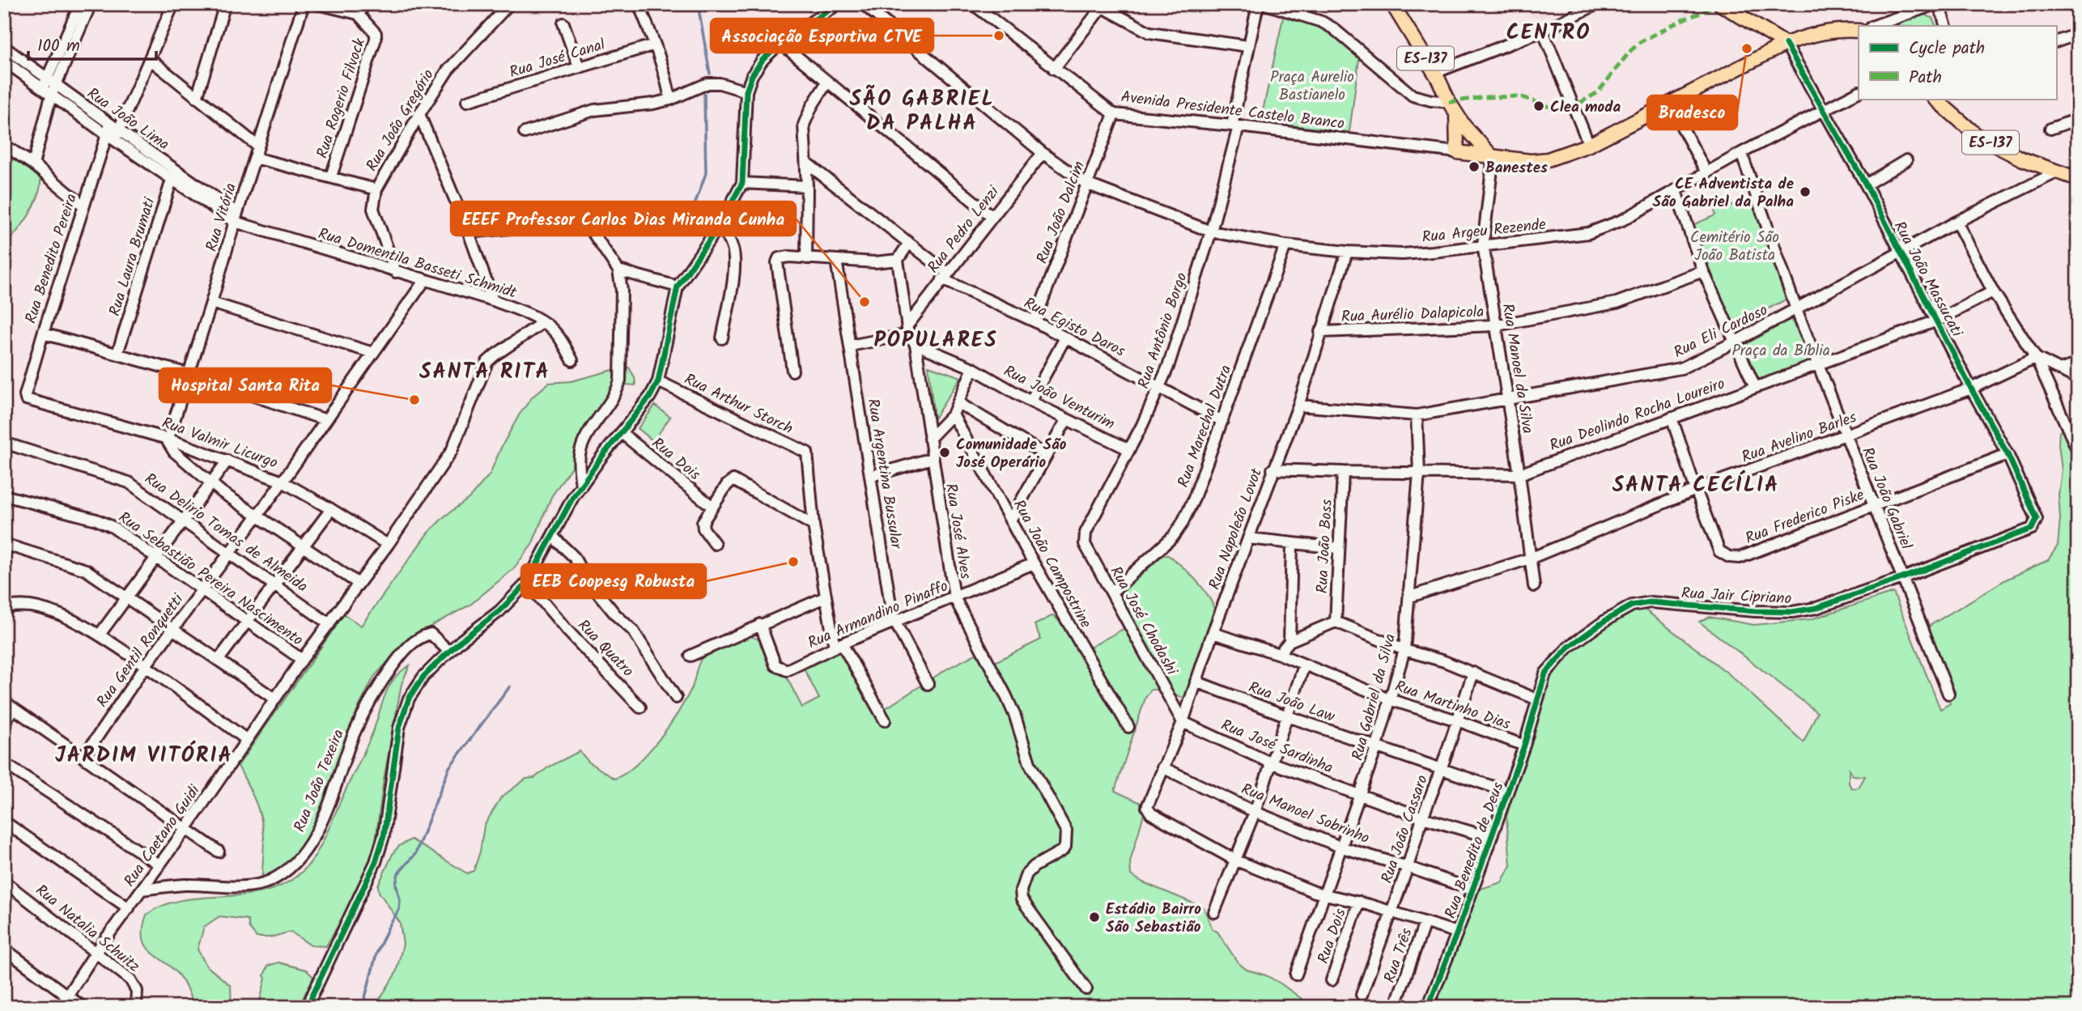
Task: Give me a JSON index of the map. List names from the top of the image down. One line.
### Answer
{"streets":{"main road":["ES-137","Avenida Presidente Castelo Branco"],"street":["Rua José Canal","Rua Rogerio Filvock","Rua João Lima","Rua João Gregório","Rua João Dalcim","Rua Vitória","Rua Pedro Lenzi","Rua Argeu Rezende","Rua Laura Brumati","Rua Benedito Pereira","Rua Domentila Basseti Schmidt","Rua João Massucati","Rua Aurélio Dalapicola","Rua Egisto Daros","Rua Antônio Borgo","Rua Eli Cardoso","Rua Manoel da Silva","Rua João Venturim","Rua Arthur Storch","Rua Deolindo Rocha Loureiro","Rua Marechal Dutra","Rua Avelino Barles","Rua Valmir Licurgo","Rua Dois","Rua Argentina Bussular","Rua João Gabriel","Rua Frederico Piske","Rua Napoleão Lovot","Rua José Alves","Rua Delirio Tomas de Almeida","Rua João Boss","Rua João Campostrine","Rua Sebastião Pereira Nascimento","Rua Jair Cipriano","Rua Armandino Pinaffo","Rua José Chodashi","Rua Quatro","Rua Gentil Ronquetti","Rua Gabriel da Silva","Rua João Law","Rua Martinho Dias","Rua José Sardinha","Rua João Texeira","Rua Manoel Sobrinho","Rua João Cassaro","Rua Caetano Guidi","Rua Benedito de Deus","Rua Natalia Schuitz","Rua Três"]},"crossings":[["ES-137","Avenida Presidente Castelo Branco"],["ES-137","Rua Eli Cardoso"],["ES-137","Rua Manoel da Silva"],["Avenida Presidente Castelo Branco","Rua João Dalcim"],["Avenida Presidente Castelo Branco","Rua João Massucati"],["Avenida Presidente Castelo Branco","Rua Antônio Borgo"],["Avenida Presidente Castelo Branco","Rua Manoel da Silva"],["Rua João Lima","Rua Vitória"],["Rua João Lima","Rua Laura Brumati"],["Rua João Lima","Rua Benedito Pereira"],["Rua João Lima","Rua Domentila Basseti Schmidt"],["Rua João Gregório","Rua Domentila Basseti Schmidt"],["Rua João Dalcim","Rua Argeu Rezende"],["Rua João Dalcim","Rua Egisto Daros"],["Rua Vitória","Rua Domentila Basseti Schmidt"],["Rua Vitória","Rua Valmir Licurgo"],["Rua Pedro Lenzi","Rua Argeu Rezende"],["Rua Pedro Lenzi","Rua Egisto Daros"],["Rua Pedro Lenzi","Rua José Alves"],["Rua Argeu Rezende","Rua João Massucati"],["Rua Argeu Rezende","Rua Antônio Borgo"],["Rua Argeu Rezende","Rua Manoel da Silva"],["Rua Argeu Rezende","Rua Marechal Dutra"],["Rua Argeu Rezende","Rua João Gabriel"],["Rua Argeu Rezende","Rua Napoleão Lovot"],["Rua Benedito Pereira","Rua Valmir Licurgo"],["Rua Domentila Basseti Schmidt","Rua Gentil Ronquetti"],["Rua Domentila Basseti Schmidt","Rua Caetano Guidi"],["Rua João Massucati","Rua Eli Cardoso"],["Rua João Massucati","Rua Deolindo Rocha Loureiro"],["Rua João Massucati","Rua Avelino Barles"],["Rua João Massucati","Rua Frederico Piske"],["Rua João Massucati","Rua Jair Cipriano"],["Rua Aurélio Dalapicola","Rua Manoel da Silva"],["Rua Aurélio Dalapicola","Rua Napoleão Lovot"],["Rua Egisto Daros","Rua Antônio Borgo"],["Rua Egisto Daros","Rua Marechal Dutra"],["Rua Antônio Borgo","Rua João Venturim"],["Rua Antônio Borgo","Rua José Chodashi"],["Rua Eli Cardoso","Rua Manoel da Silva"],["Rua Eli Cardoso","Rua João Gabriel"],["Rua Eli Cardoso","Rua Napoleão Lovot"],["Rua Eli Cardoso","Rua Gabriel da Silva"],["Rua Manoel da Silva","Rua Deolindo Rocha Loureiro"],["Rua Manoel da Silva","Rua Avelino Barles"],["Rua João Venturim","Rua José Alves"],["Rua Deolindo Rocha Loureiro","Rua João Gabriel"],["Rua Deolindo Rocha Loureiro","Rua Napoleão Lovot"],["Rua Deolindo Rocha Loureiro","Rua João Boss"],["Rua Deolindo Rocha Loureiro","Rua Gabriel da Silva"],["Rua Marechal Dutra","Rua José Chodashi"],["Rua Avelino Barles","Rua João Gabriel"],["Rua Avelino Barles","Rua Frederico Piske"],["Rua Avelino Barles","Rua Gabriel da Silva"],["Rua Valmir Licurgo","Rua Gentil Ronquetti"],["Rua Valmir Licurgo","Rua Caetano Guidi"],["Rua Argentina Bussular","Rua Armandino Pinaffo"],["Rua João Gabriel","Rua Frederico Piske"],["Rua João Gabriel","Rua Jair Cipriano"],["Rua Napoleão Lovot","Rua José Chodashi"],["Rua Napoleão Lovot","Rua João Law"],["Rua Napoleão Lovot","Rua Martinho Dias"],["Rua Napoleão Lovot","Rua José Sardinha"],["Rua Napoleão Lovot","Rua Manoel Sobrinho"],["Rua José Alves","Rua Armandino Pinaffo"],["Rua Delirio Tomas de Almeida","Rua Gentil Ronquetti"],["Rua Delirio Tomas de Almeida","Rua Caetano Guidi"],["Rua João Campostrine","Rua Armandino Pinaffo"],["Rua Sebastião Pereira Nascimento","Rua Gentil Ronquetti"],["Rua Sebastião Pereira Nascimento","Rua Caetano Guidi"],["Rua Jair Cipriano","Rua Benedito de Deus"],["Rua José Chodashi","Rua José Sardinha"],["Rua Gabriel da Silva","Rua João Law"],["Rua Gabriel da Silva","Rua Martinho Dias"],["Rua Gabriel da Silva","Rua José Sardinha"],["Rua Gabriel da Silva","Rua Manoel Sobrinho"],["Rua João Law","Rua João Cassaro"],["Rua João Law","Rua Benedito de Deus"],["Rua Martinho Dias","Rua João Cassaro"],["Rua Martinho Dias","Rua Benedito de Deus"],["Rua José Sardinha","Rua João Cassaro"],["Rua José Sardinha","Rua Benedito de Deus"],["Rua João Texeira","Rua Caetano Guidi"],["Rua Manoel Sobrinho","Rua João Cassaro"],["Rua Manoel Sobrinho","Rua Benedito de Deus"],["Rua Caetano Guidi","Rua Natalia Schuitz"]],"districts":["CENTRO","SÃO GABRIEL DA PALHA","POPULARES","SANTA RITA","SANTA CECÍLIA","JARDIM VITÓRIA"],"parks":["Praça Aurelio Bastianelo","Cemitério São João Batista","Praça da Bíblia"],"places":["Associação Esportiva CTVE","Bradesco","Clea moda","Banestes","CE Adventista de São Gabriel da Palha","EEEF Professor Carlos Dias Miranda Cunha","Hospital Santa Rita","Comunidade São José Operário","EEB Coopesg Robusta","Estádio Bairro São Sebastião"],"legend":["Cycle path","Path"],"scale_bar":"100 m"}
